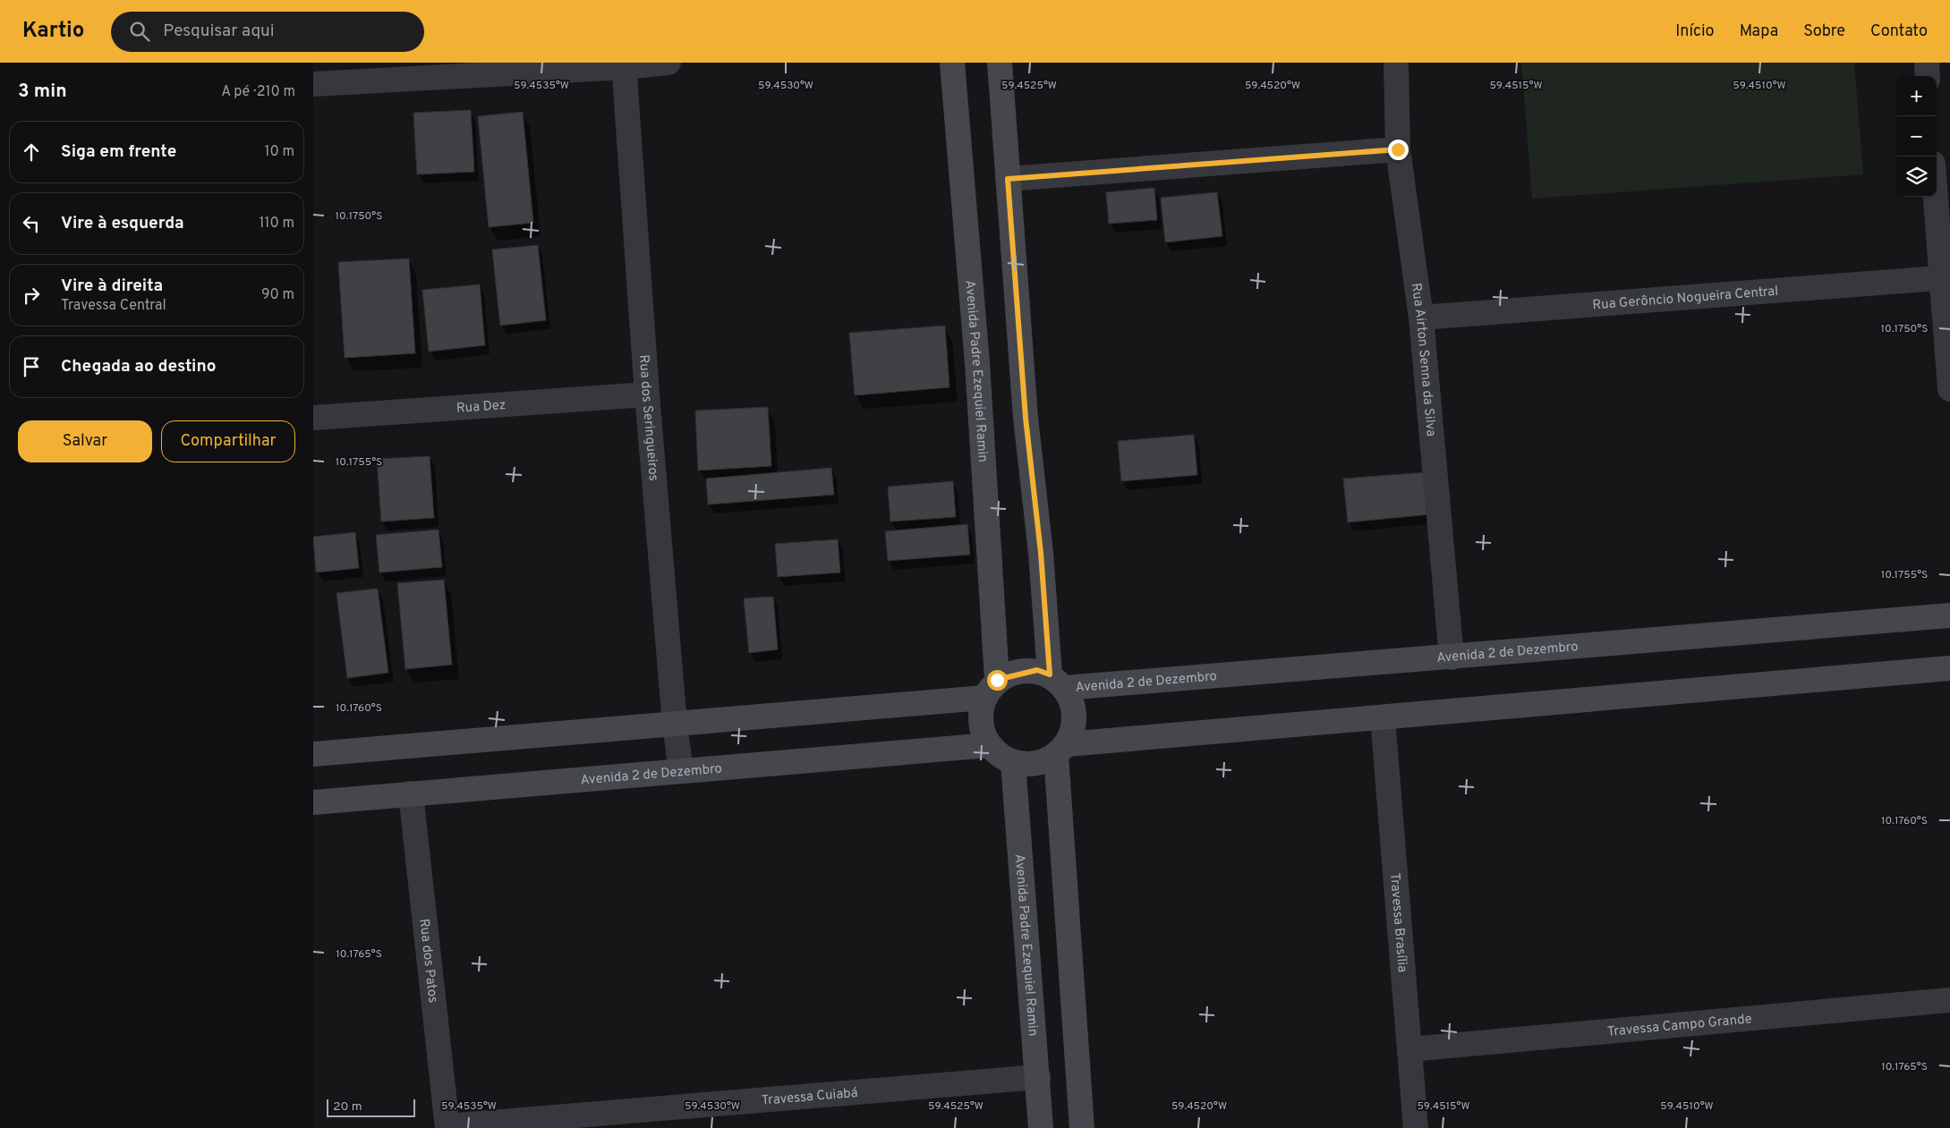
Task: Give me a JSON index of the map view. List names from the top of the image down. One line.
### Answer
{"streets":{"street":["Rua Gerôncio Nogueira Central","Rua Airton Senna da Silva","Avenida Padre Ezequiel Ramin","Rua Dez","Rua dos Seringueiros","Avenida 2 de Dezembro","Travessa Brasília","Rua dos Patos","Travessa Campo Grande","Travessa Cuiabá"]},"crossings":[["Rua Gerôncio Nogueira Central","Rua Airton Senna da Silva"],["Rua Airton Senna da Silva","Avenida 2 de Dezembro"],["Avenida Padre Ezequiel Ramin","Avenida 2 de Dezembro"],["Avenida Padre Ezequiel Ramin","Travessa Cuiabá"],["Rua Dez","Rua dos Seringueiros"],["Rua dos Seringueiros","Avenida 2 de Dezembro"],["Avenida 2 de Dezembro","Rua dos Patos"],["Travessa Brasília","Travessa Campo Grande"],["Rua dos Patos","Travessa Cuiabá"]],"scale_bar":"20 m","page":{"header":"Kartio","search":"Pesquisar aqui","nav":["Início","Mapa","Sobre","Contato"],"heading":["3 min","A pé · 210 m"],"map_buttons":["+","−"],"list":[["Siga em frente","10 m"],["Vire à esquerda","110 m"],["Vire à direita","Travessa Central","90 m"],"Chegada ao destino"],"buttons":["Salvar","Compartilhar"],"scale":"20 m"},"coordinates":["59.4535°W","59.4530°W","59.4525°W","59.4520°W","59.4515°W","59.4510°W","10.1750°S","10.1755°S","10.1760°S","10.1765°S"]}
